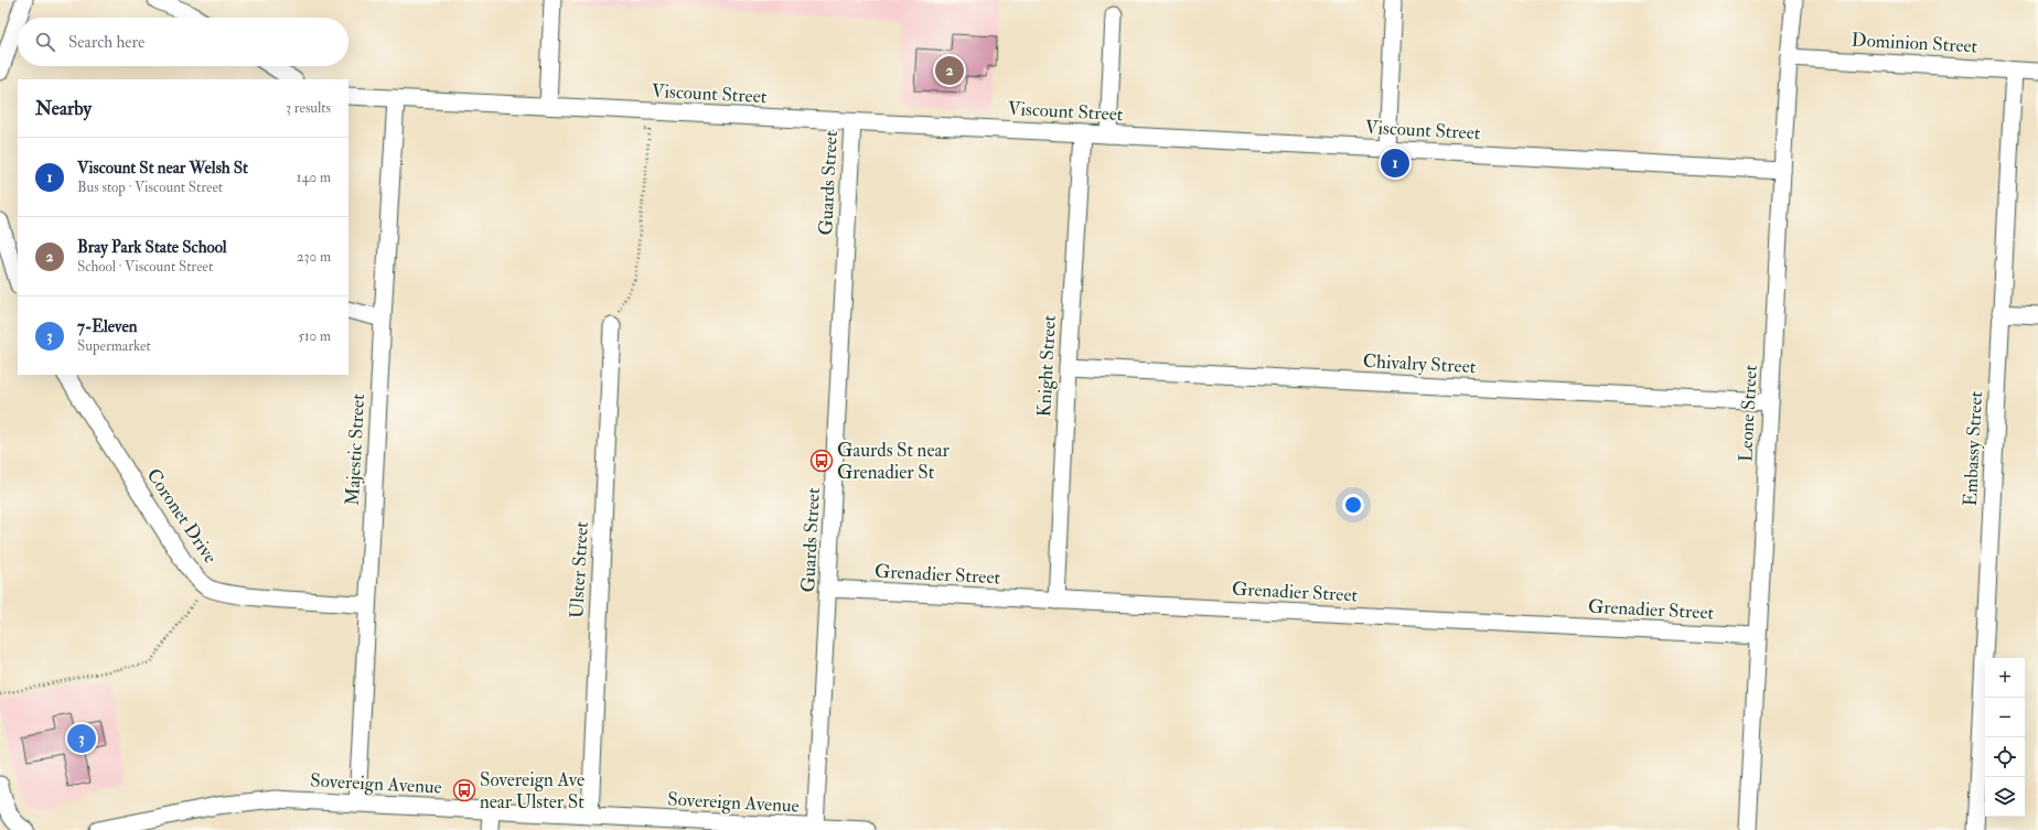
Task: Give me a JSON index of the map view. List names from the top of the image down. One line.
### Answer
{"streets":{"street":["Dominion Street","Viscount Street","Guards Street","Chivalry Street","Knight Street","Leone Street","Embassy Street","Majestic Street","Coronet Drive","Ulster Street","Grenadier Street","Sovereign Avenue"]},"crossings":[["Dominion Street","Leone Street"],["Dominion Street","Embassy Street"],["Viscount Street","Guards Street"],["Viscount Street","Knight Street"],["Viscount Street","Leone Street"],["Viscount Street","Majestic Street"],["Guards Street","Grenadier Street"],["Guards Street","Sovereign Avenue"],["Chivalry Street","Knight Street"],["Chivalry Street","Leone Street"],["Knight Street","Grenadier Street"],["Leone Street","Grenadier Street"],["Majestic Street","Coronet Drive"],["Majestic Street","Sovereign Avenue"],["Ulster Street","Sovereign Avenue"]],"places":{"bus stop":["Gaurds St near Grenadier St","Sovereign Ave near Ulster St"]},"page":{"search":"Search here","pins":["2","1","3"],"heading":["Nearby","3 results"],"list":[{"mark":"1","name":"Viscount St near Welsh St","note":"Bus stop · Viscount Street","value":"140 m"},{"mark":"2","name":"Bray Park State School","note":"School · Viscount Street","value":"230 m"},{"mark":"3","name":"7-Eleven","note":"Supermarket","value":"510 m"}],"map_buttons":["+","−"]}}
